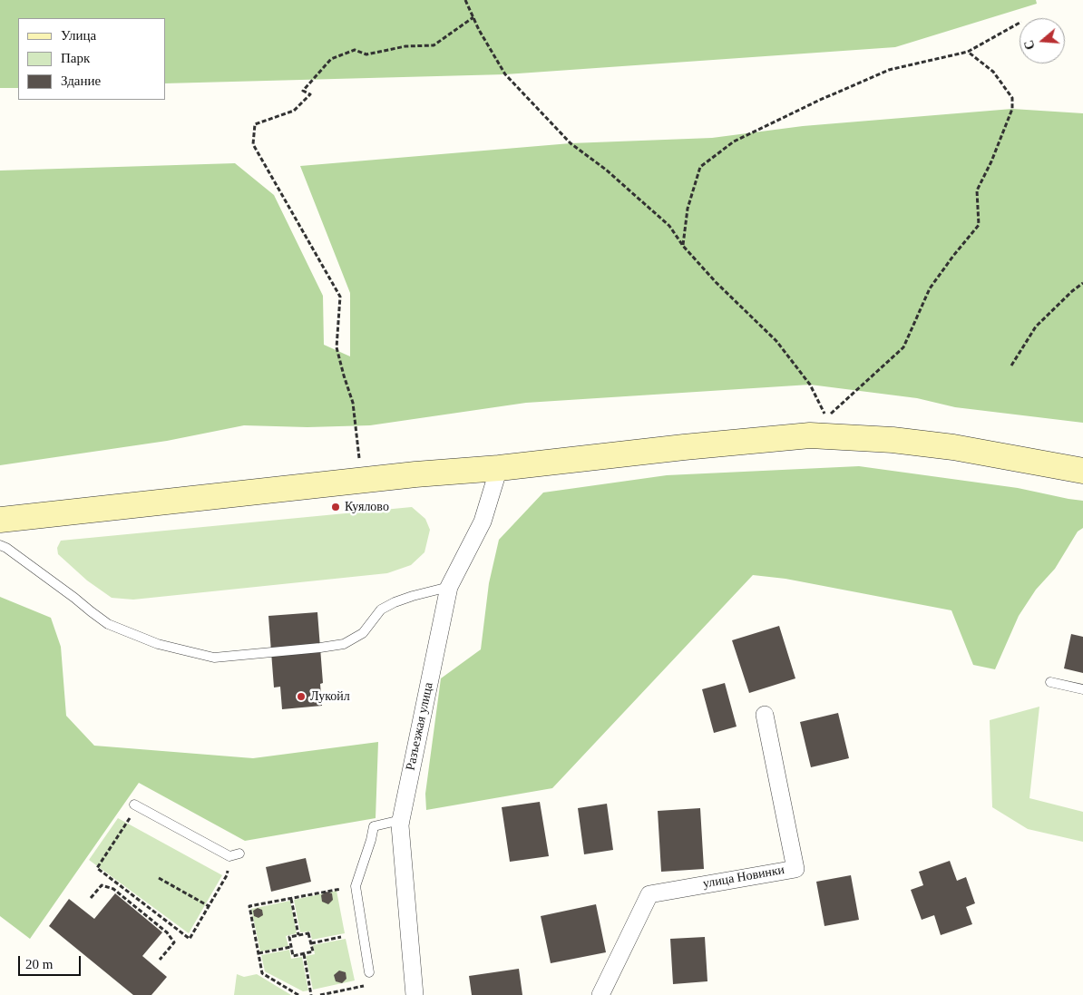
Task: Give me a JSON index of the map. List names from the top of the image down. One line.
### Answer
{"streets":{"street":["Разъезжая улица","улица Новинки"]},"places":["Куялово","Лукойл"],"legend":["Улица","Парк","Здание"],"scale_bar":"20 m","north":"left"}
